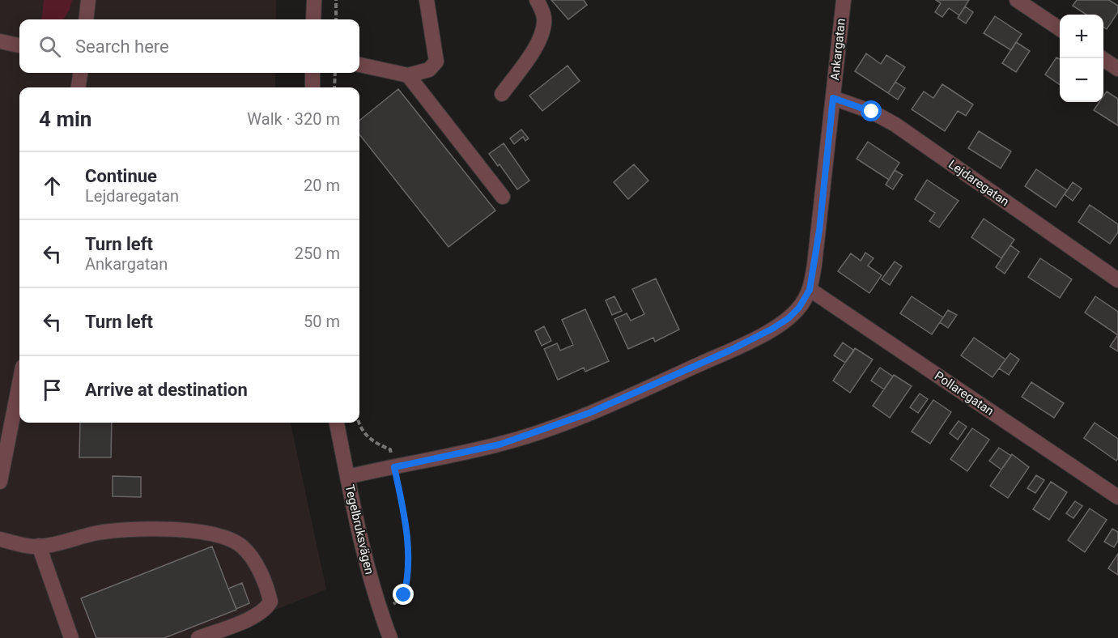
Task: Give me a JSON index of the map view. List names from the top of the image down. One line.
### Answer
{"streets":{"street":["Ankargatan","Lejdaregatan","Pollaregatan","Tegelbruksvägen"]},"crossings":[["Ankargatan","Lejdaregatan"],["Ankargatan","Pollaregatan"],["Ankargatan","Tegelbruksvägen"]],"page":{"map_buttons":["+","−"],"search":"Search here","heading":["4 min","Walk · 320 m"],"list":[["Continue","Lejdaregatan","20 m"],["Turn left","Ankargatan","250 m"],["Turn left","50 m"],"Arrive at destination"]}}
